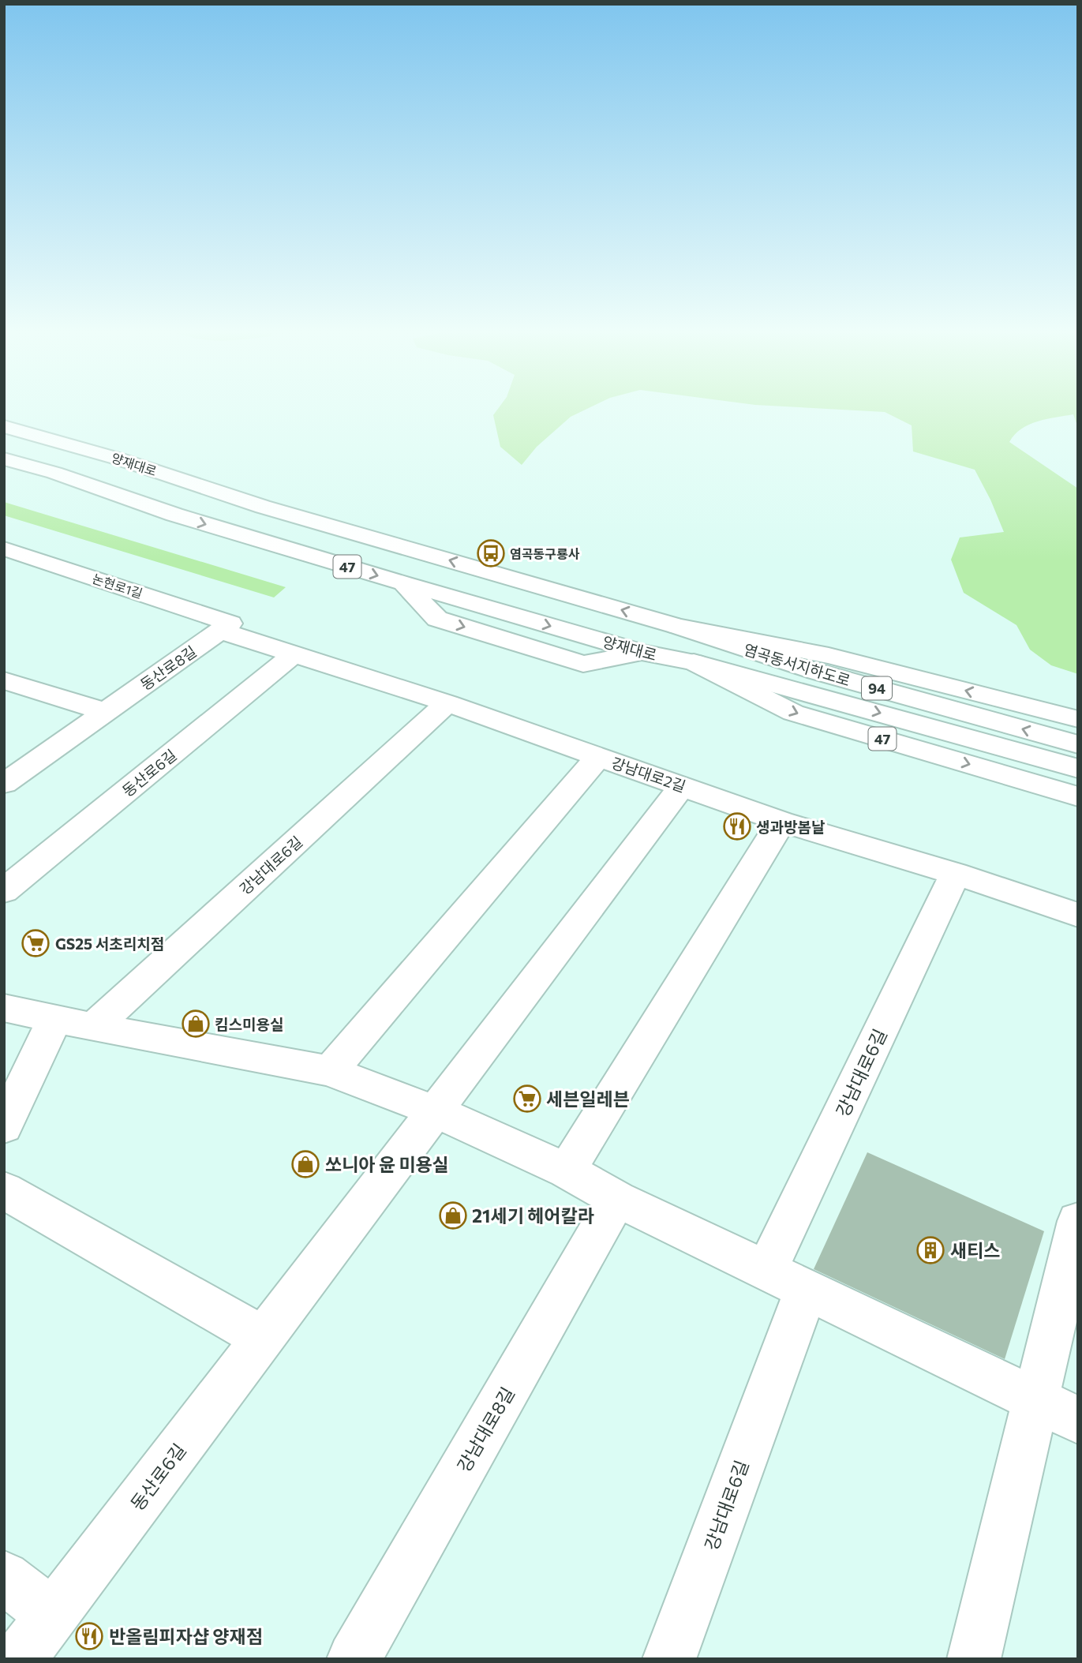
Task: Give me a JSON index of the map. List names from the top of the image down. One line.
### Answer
{"streets":{"main road":["양재대로","47","논현로1길","염곡동서지하도로","동산로8길","94","동산로6길","강남대로2길","강남대로6길","강남대로8길"]},"crossings":[["양재대로","47"],["양재대로","염곡동서지하도로"],["논현로1길","동산로8길"],["논현로1길","강남대로2길"],["동산로8길","강남대로2길"],["동산로6길","강남대로2길"],["강남대로2길","강남대로6길"]],"places":{"bus stop":["염곡동구룡사"],"restaurant":["생과방봄날","반올림피자샵 양재점"],"supermarket":["GS25 서초리치점","세븐일레븐"],"shop":["킴스미용실","쏘니아 윤 미용실","21세기 헤어칼라"],"building":["새티스"]}}
